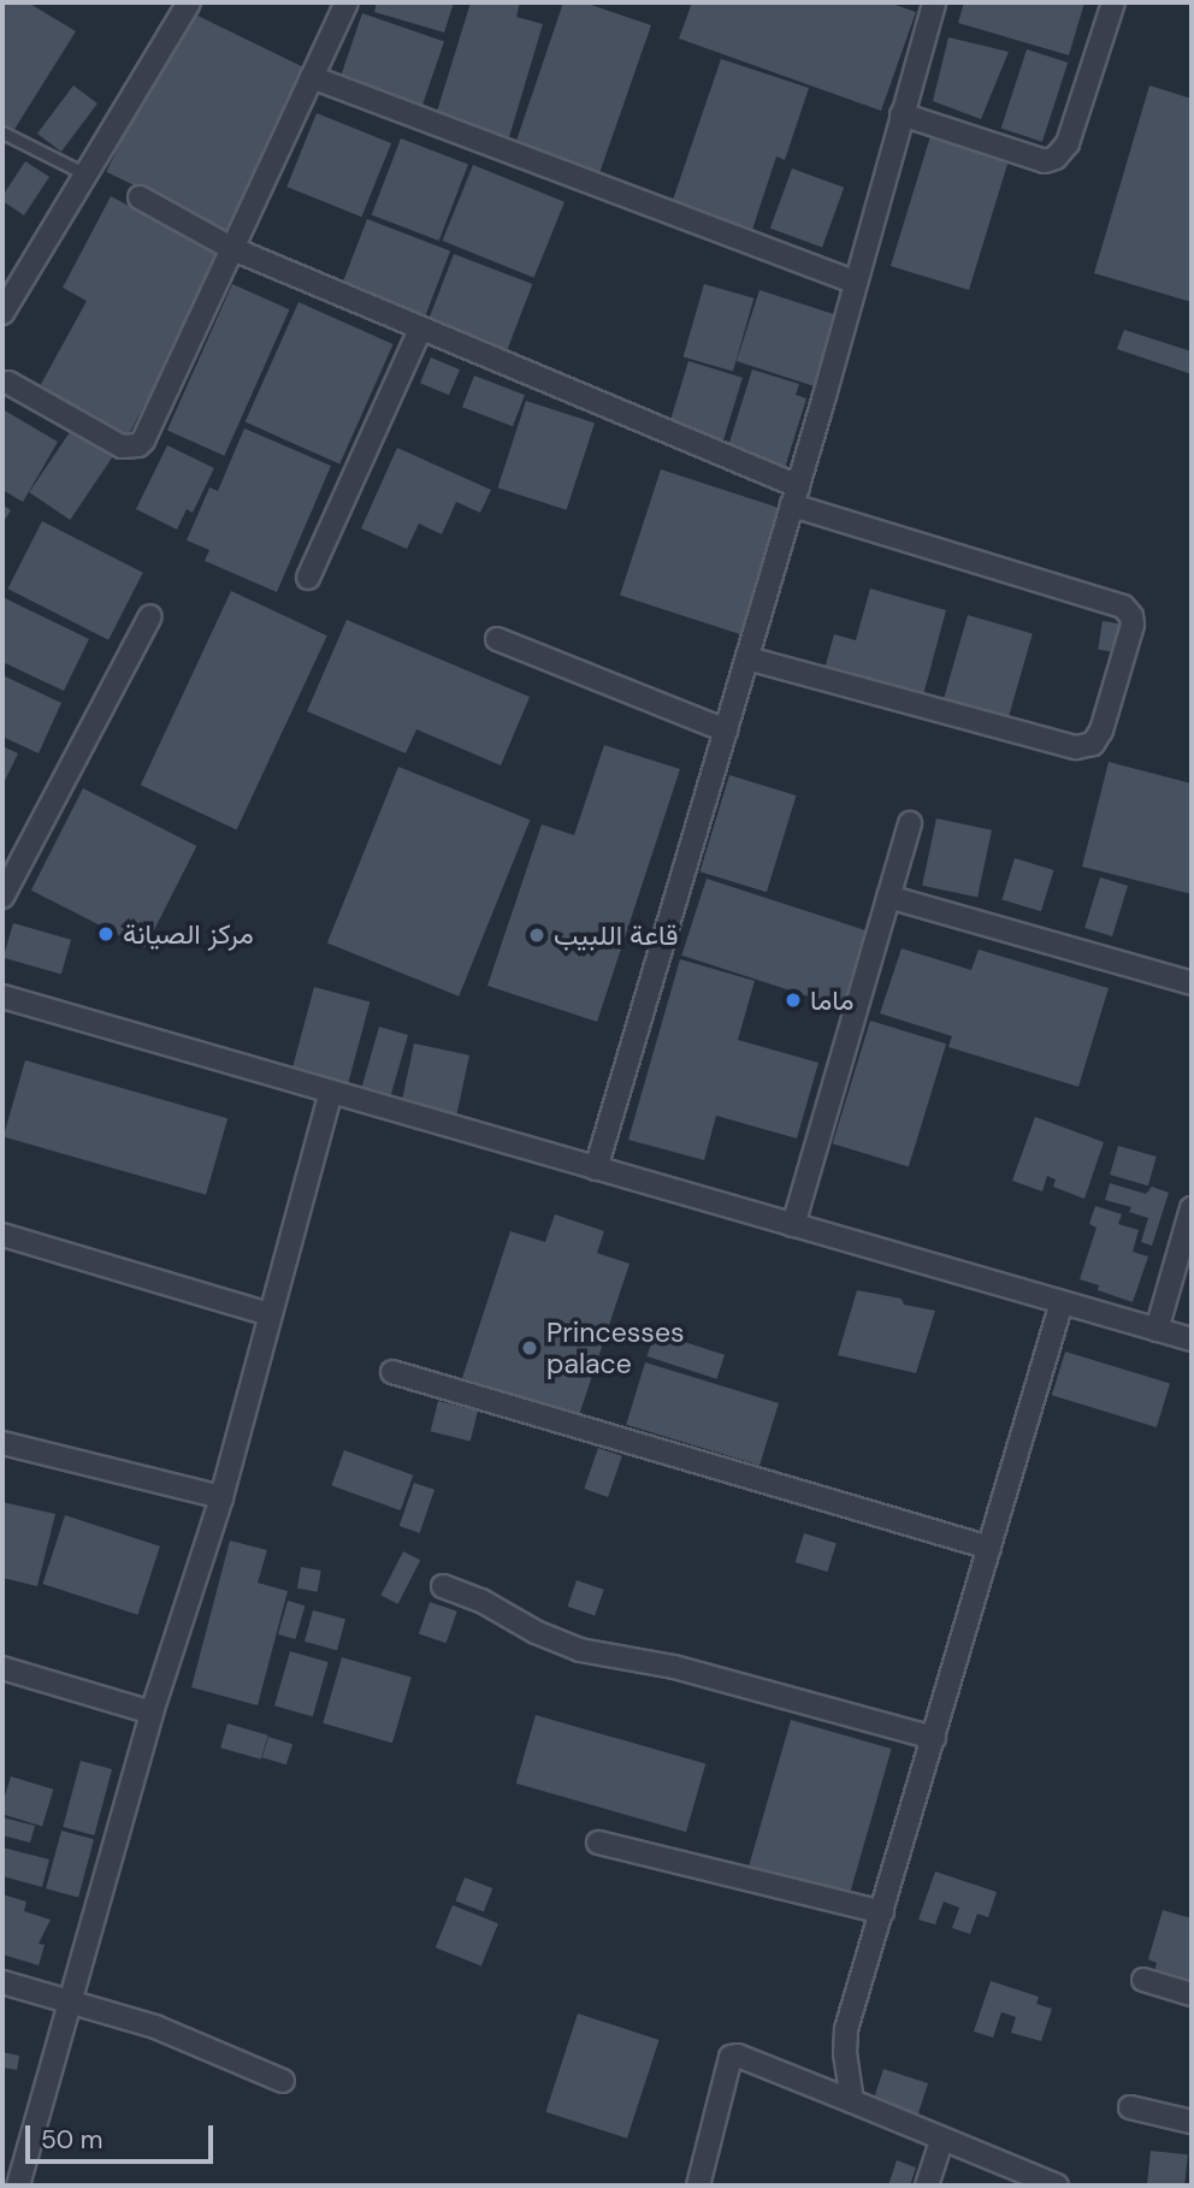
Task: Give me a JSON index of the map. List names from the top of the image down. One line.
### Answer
{"places":["مركز الصيانة","قاعة اللبيب","ماما","Princesses palace"],"scale_bar":"50 m"}
